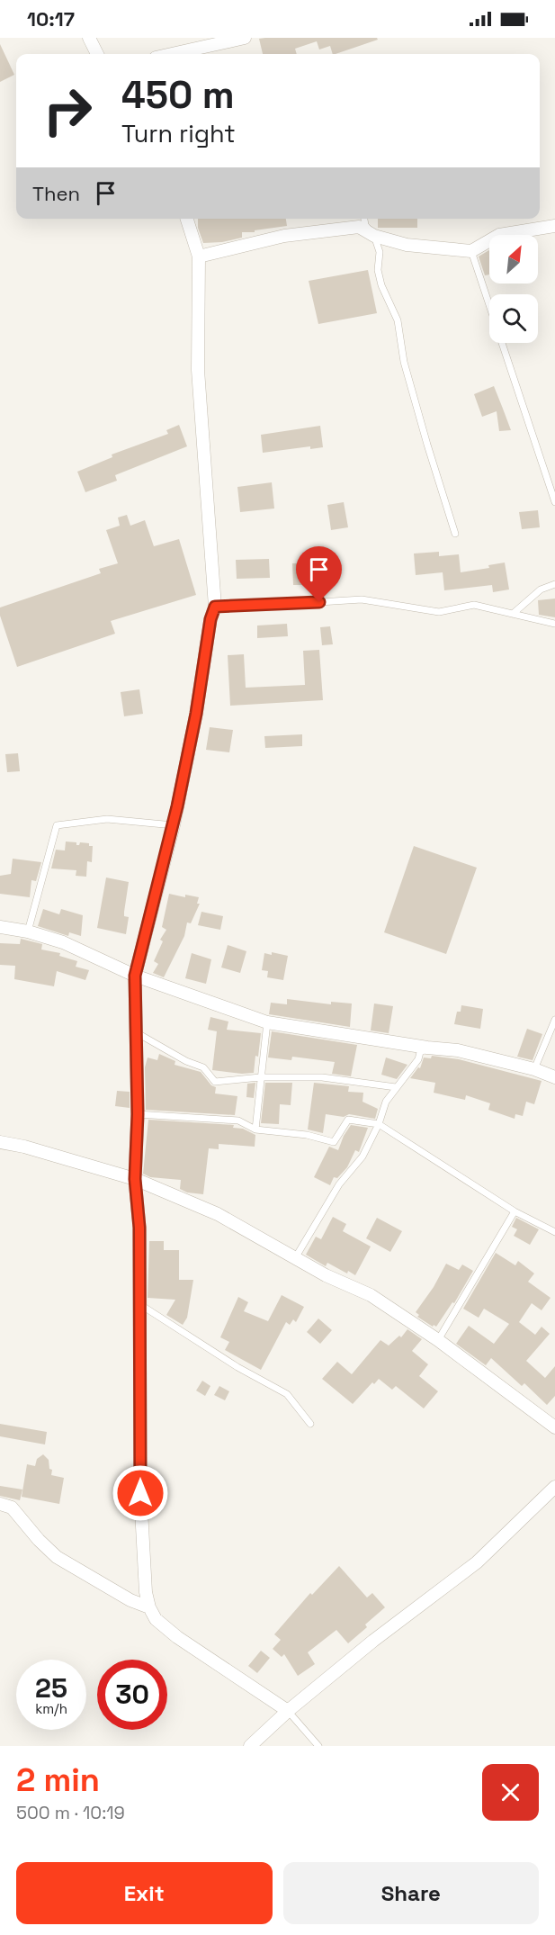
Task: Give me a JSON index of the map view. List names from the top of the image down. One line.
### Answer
{"north":"top right","page":{"status":"10:17","turn":["450 m","Turn right"],"then":"Then","speed":"25 km/h","limit":"30","heading":["2 min","500 m · 10:19"],"buttons":["Exit","Share"]}}
